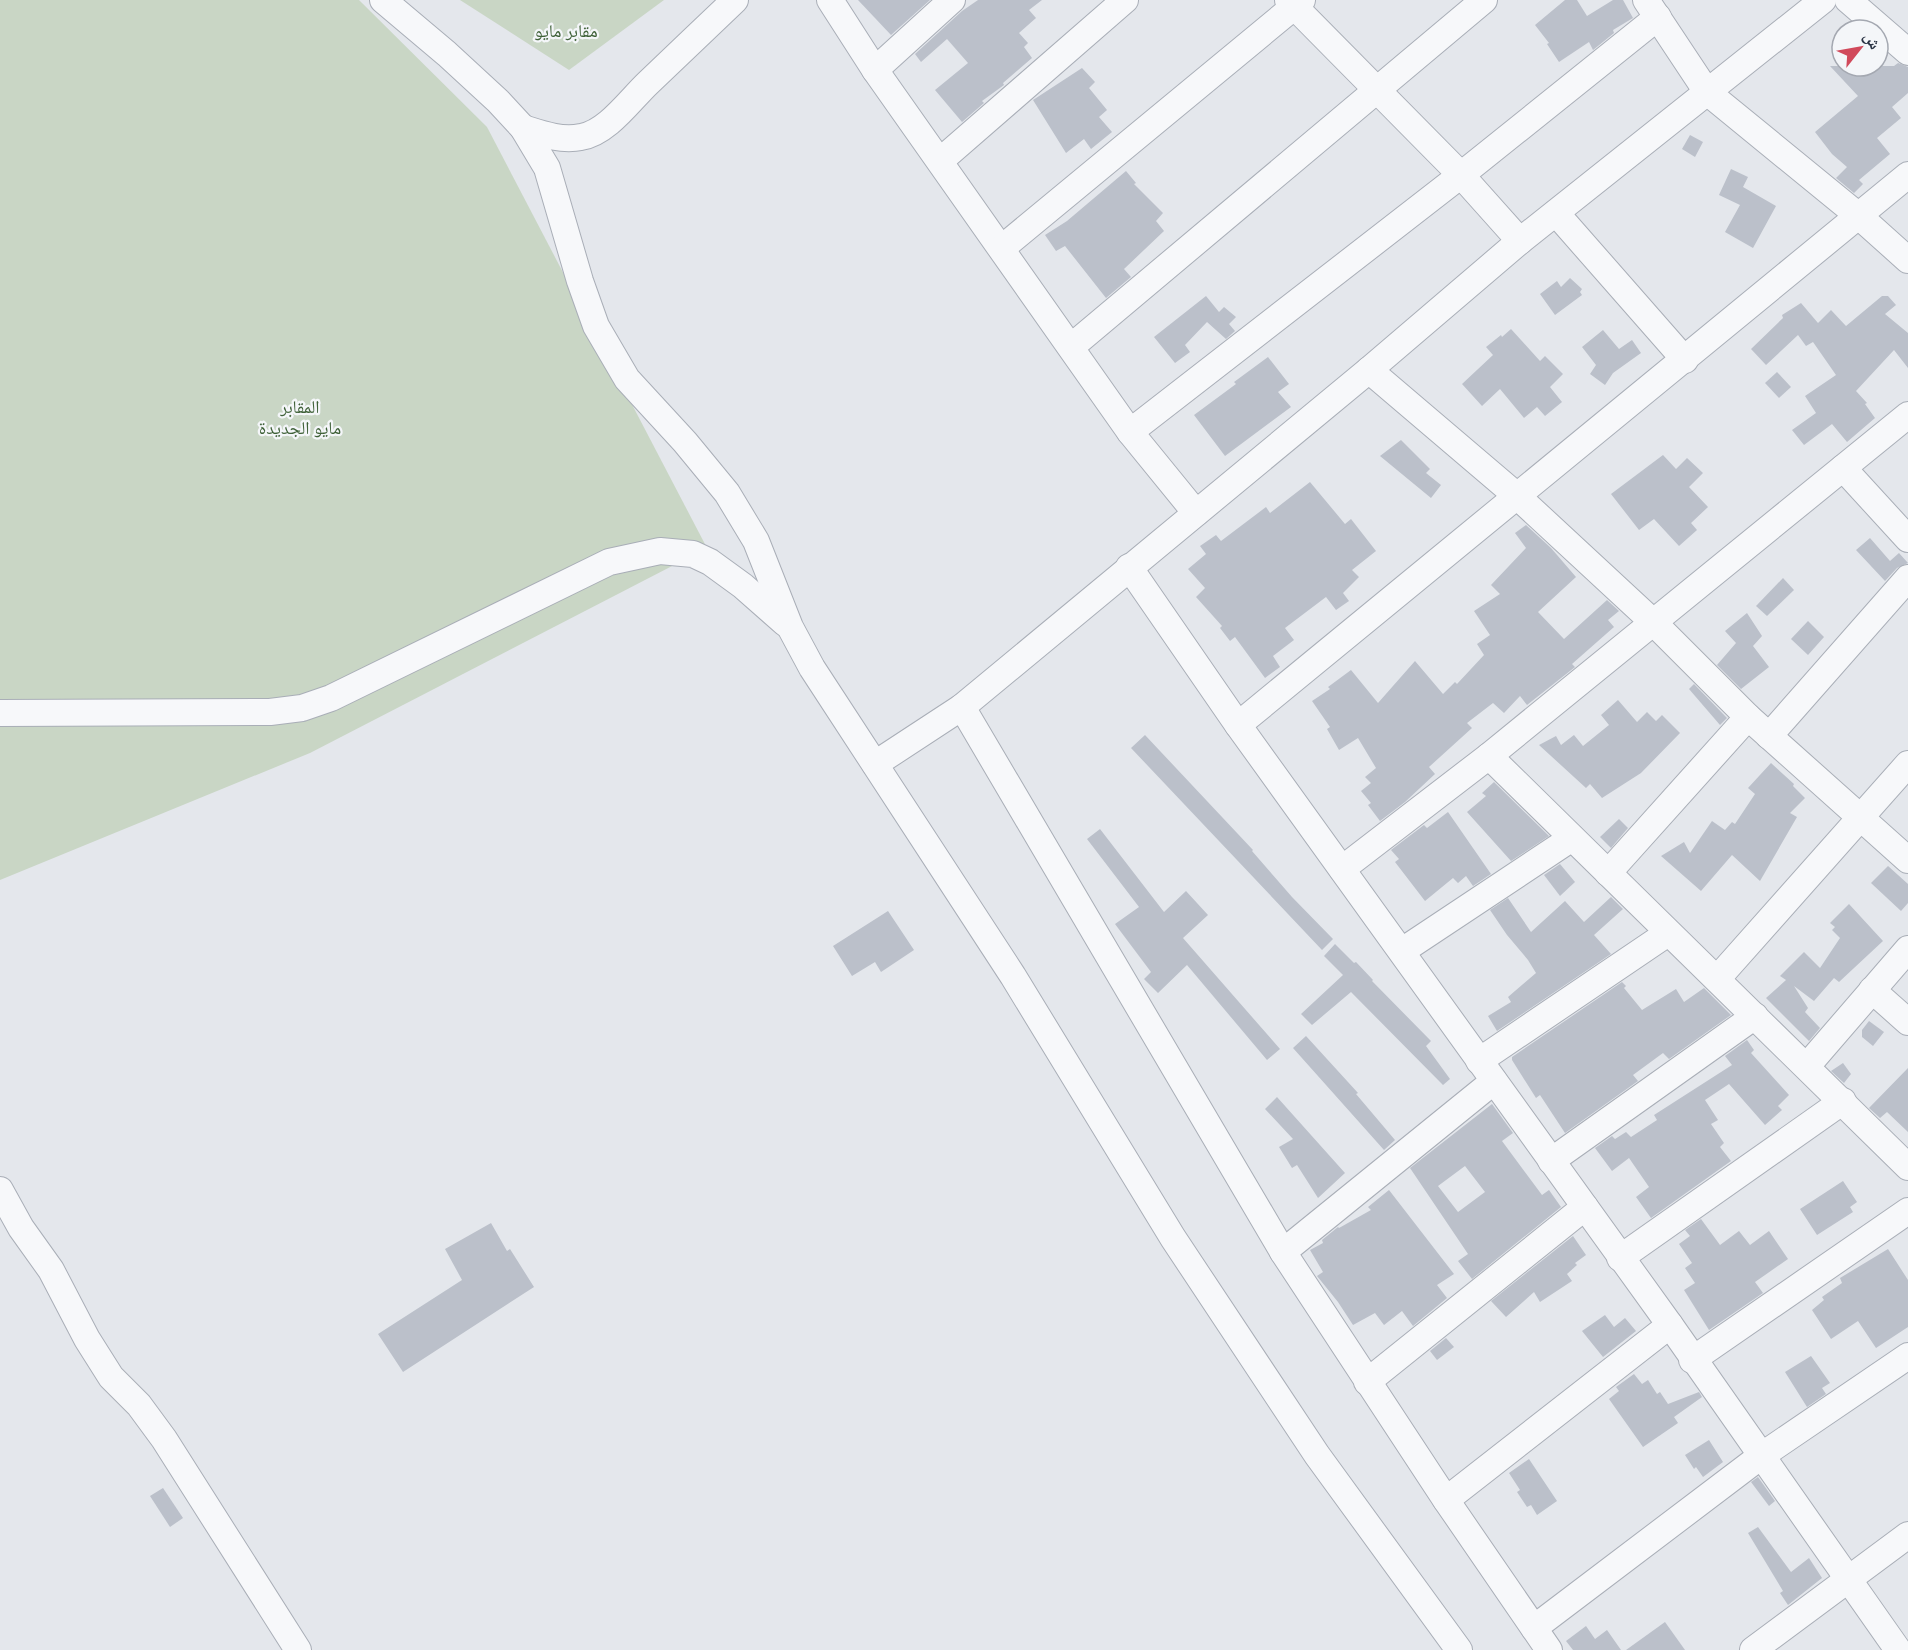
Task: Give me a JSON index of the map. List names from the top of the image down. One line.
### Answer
{"parks":["مقابر مايو","المقابر مايو الجديدة"],"north":"top right"}
